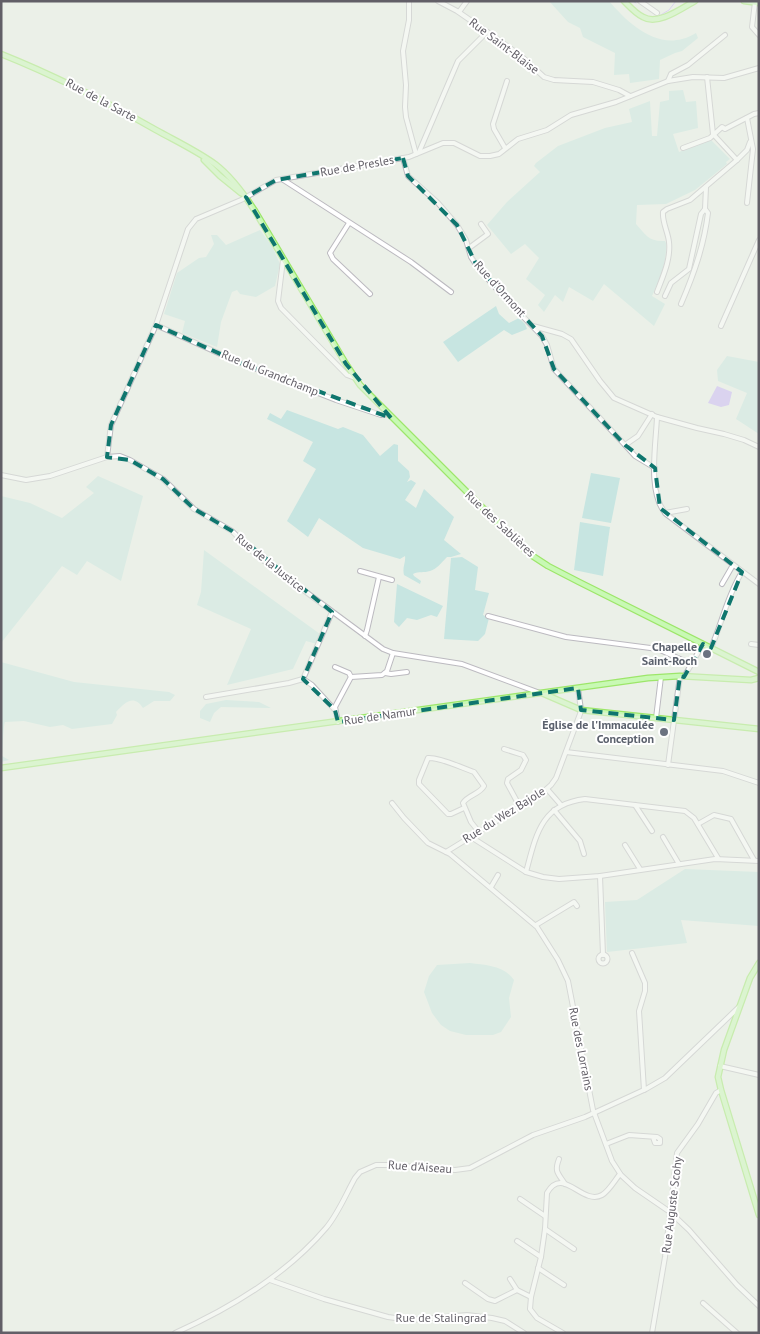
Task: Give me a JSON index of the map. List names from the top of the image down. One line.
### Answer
{"streets":{"main road":["Rue de la Sarte","Rue des Sablières","Rue de Namur"],"street":["Rue Saint-Blaise","Rue de Presles","Rue d'Ormont","Rue du Grandchamp","Rue de la Justice","Rue du Wez Bajole","Rue des Lorrains","Rue d'Aiseau","Rue Auguste Scohy","Rue de Stalingrad"]},"crossings":[["Rue Saint-Blaise","Rue de Presles"],["Rue de la Sarte","Rue de Presles"],["Rue de la Sarte","Rue des Sablières"],["Rue de Presles","Rue d'Ormont"],["Rue de Presles","Rue du Grandchamp"],["Rue de Presles","Rue des Sablières"],["Rue de Presles","Rue de la Justice"],["Rue du Grandchamp","Rue des Sablières"],["Rue de la Justice","Rue de Namur"],["Rue de Namur","Rue du Wez Bajole"],["Rue du Wez Bajole","Rue des Lorrains"],["Rue des Lorrains","Rue d'Aiseau"],["Rue des Lorrains","Rue Auguste Scohy"],["Rue d'Aiseau","Rue de Stalingrad"]],"places":["Chapelle Saint-Roch","Église de l'Immaculée Conception"]}
